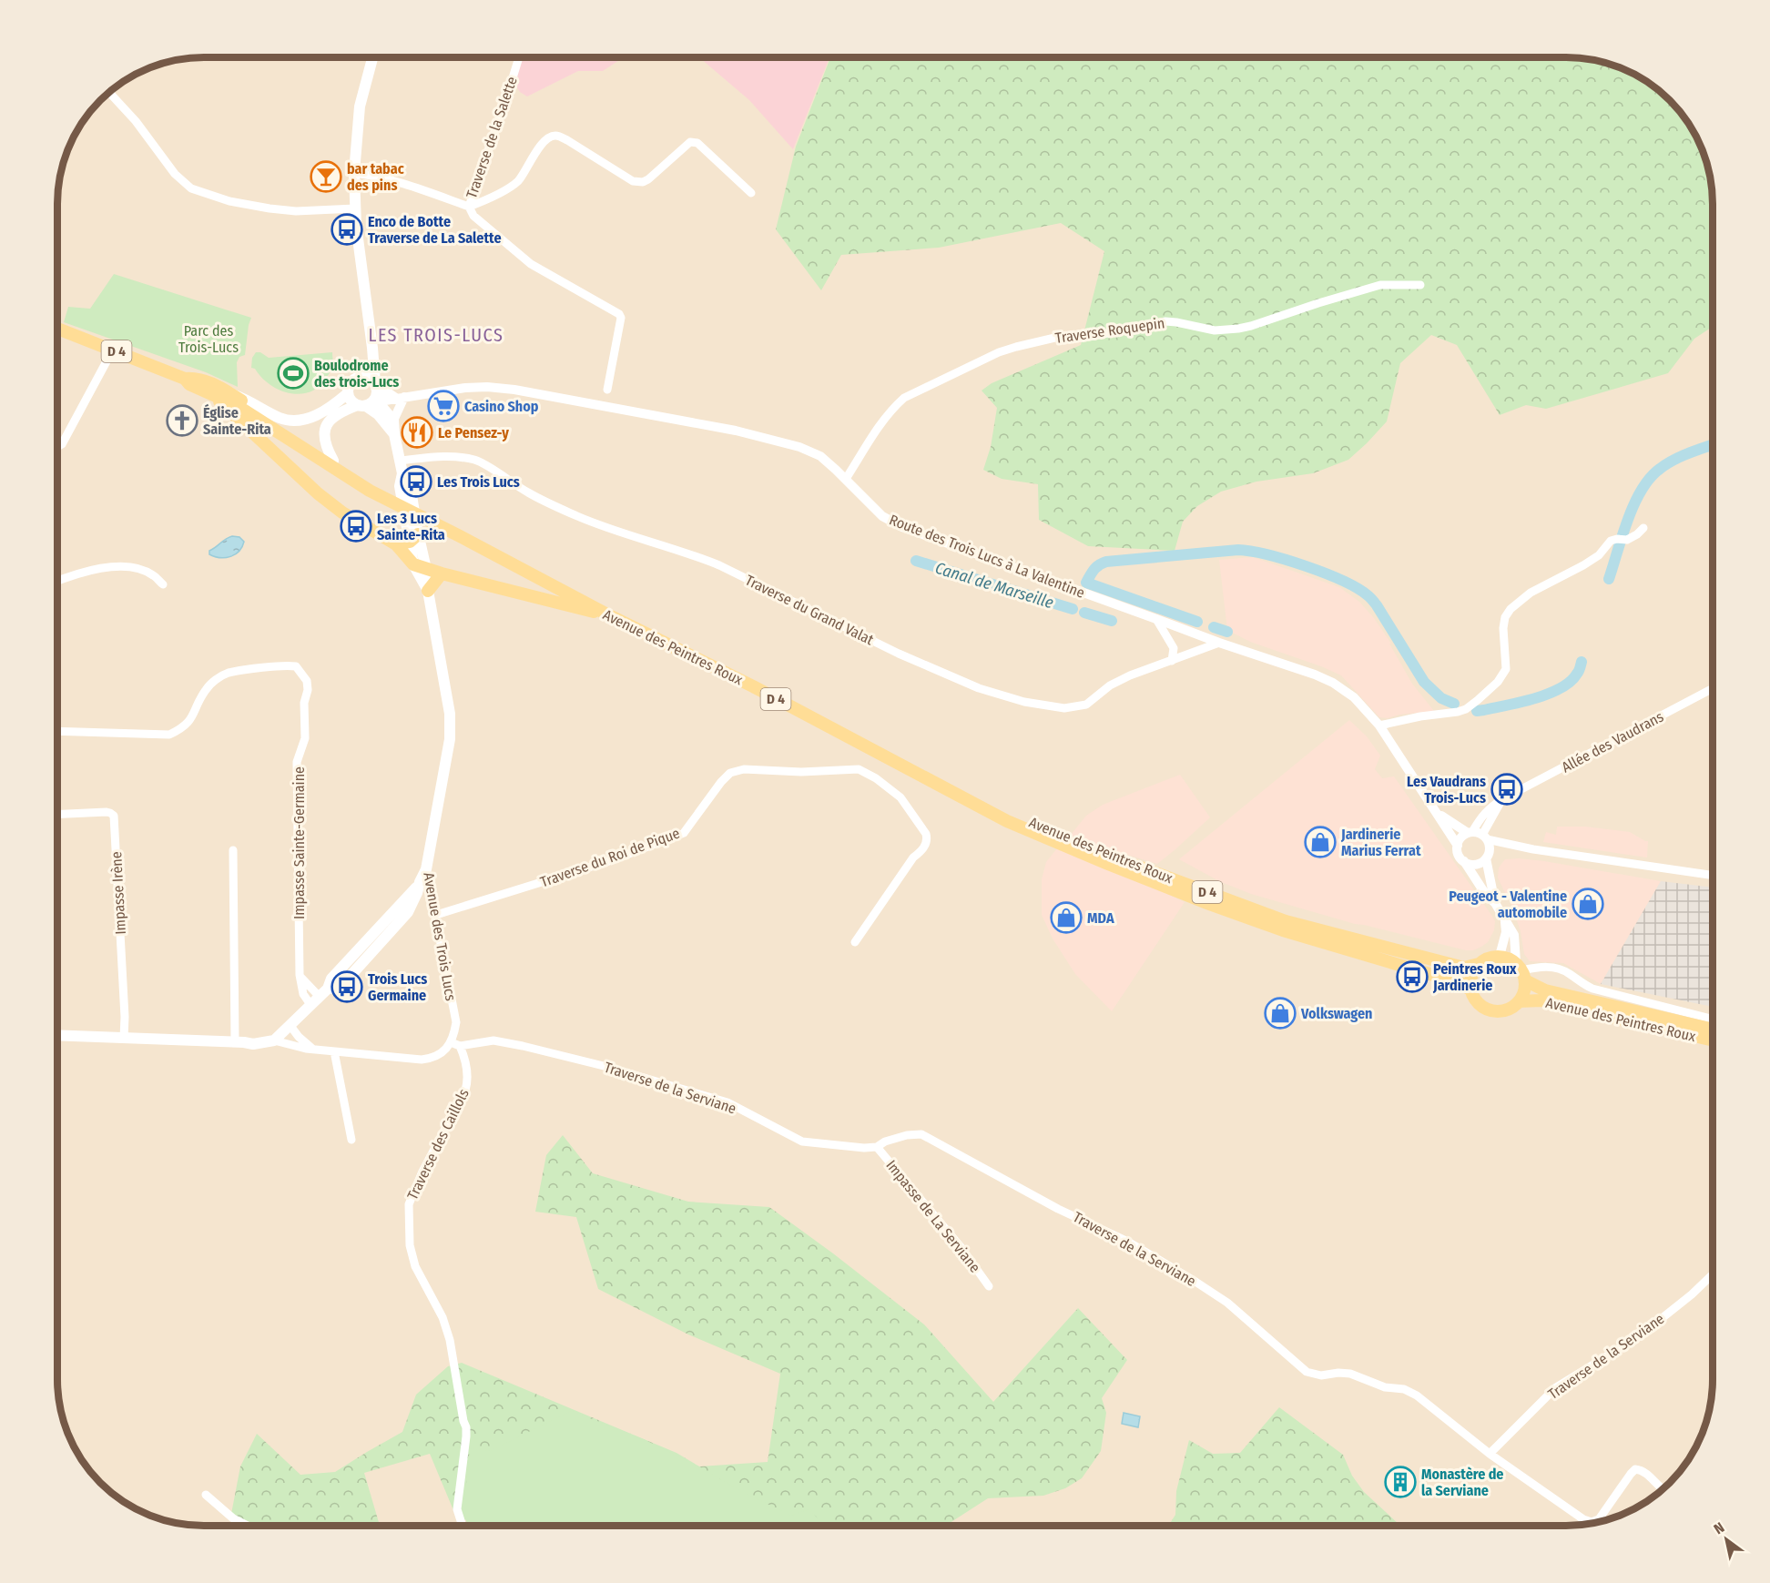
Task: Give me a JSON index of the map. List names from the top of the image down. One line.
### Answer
{"streets":{"main road":["D 4","Avenue des Peintres Roux","Avenue des Trois Lucs"],"street":["Traverse de la Salette","Traverse Roquepin","Route des Trois Lucs à La Valentine","Traverse du Grand Valat","Allée des Vaudrans","Impasse Sainte-Germaine","Traverse du Roi de Pique","Impasse Irène","Traverse de la Serviane","Traverse des Caillols","Impasse de La Serviane"]},"crossings":[["Traverse Roquepin","Route des Trois Lucs à La Valentine"],["D 4","Avenue des Peintres Roux"],["Route des Trois Lucs à La Valentine","Traverse du Grand Valat"],["Route des Trois Lucs à La Valentine","Allée des Vaudrans"],["Traverse du Roi de Pique","Avenue des Trois Lucs"],["Avenue des Trois Lucs","Traverse de la Serviane"],["Avenue des Trois Lucs","Traverse des Caillols"],["Traverse de la Serviane","Traverse des Caillols"],["Traverse de la Serviane","Impasse de La Serviane"]],"districts":["LES TROIS-LUCS"],"water":["Canal de Marseille"],"parks":["Parc des Trois-Lucs"],"places":{"bar":["bar tabac des pins"],"bus stop":["Enco de Botte Traverse de La Salette","Les Trois Lucs","Les 3 Lucs Sainte-Rita","Les Vaudrans Trois-Lucs","Peintres Roux Jardinerie","Trois Lucs Germaine"],"sports":["Boulodrome des trois-Lucs"],"supermarket":["Casino Shop"],"church":["Église Sainte-Rita"],"restaurant":["Le Pensez-y"],"shop":["Jardinerie Marius Ferrat","Peugeot - Valentine automobile","MDA","Volkswagen"],"building":["Monastère de la Serviane"]},"north":"top left"}
